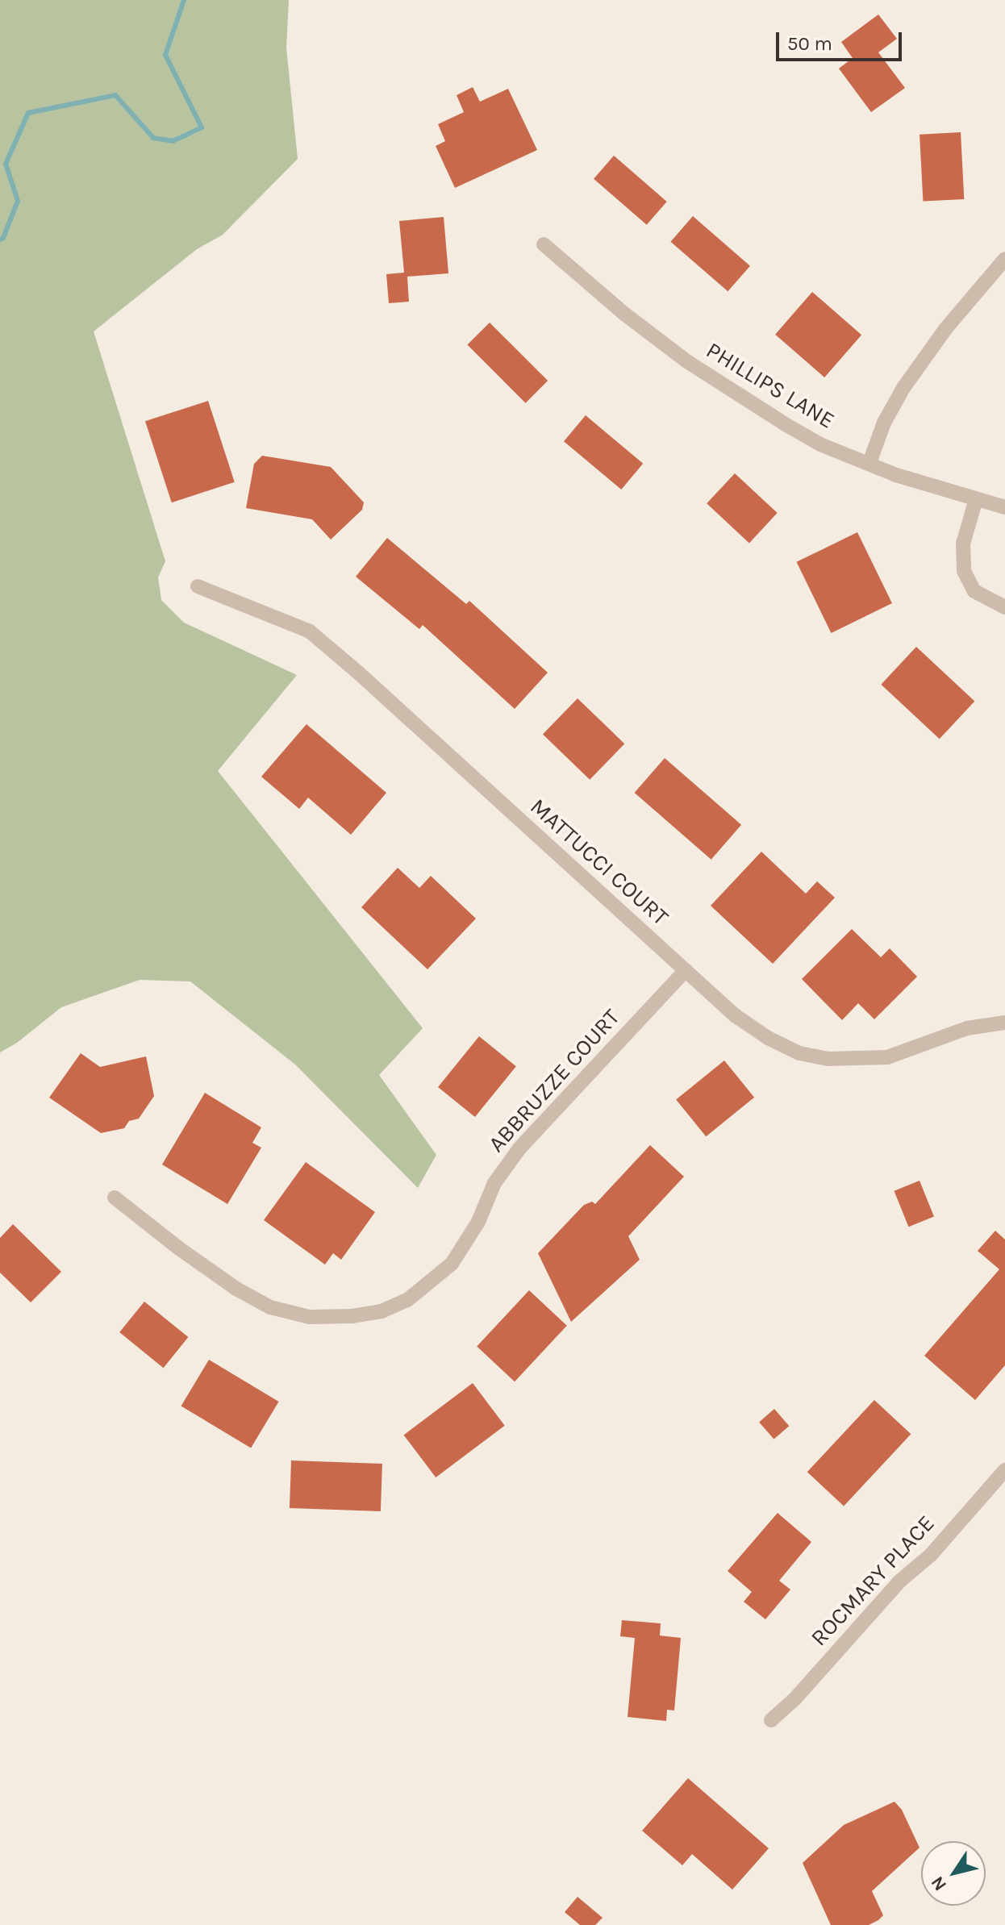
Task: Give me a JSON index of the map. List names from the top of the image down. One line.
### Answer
{"streets":{"street":["PHILLIPS LANE","MATTUCCI COURT","ABBRUZZE COURT","ROCMARY PLACE"]},"crossings":[["MATTUCCI COURT","ABBRUZZE COURT"]],"scale_bar":"50 m","north":"bottom left"}
